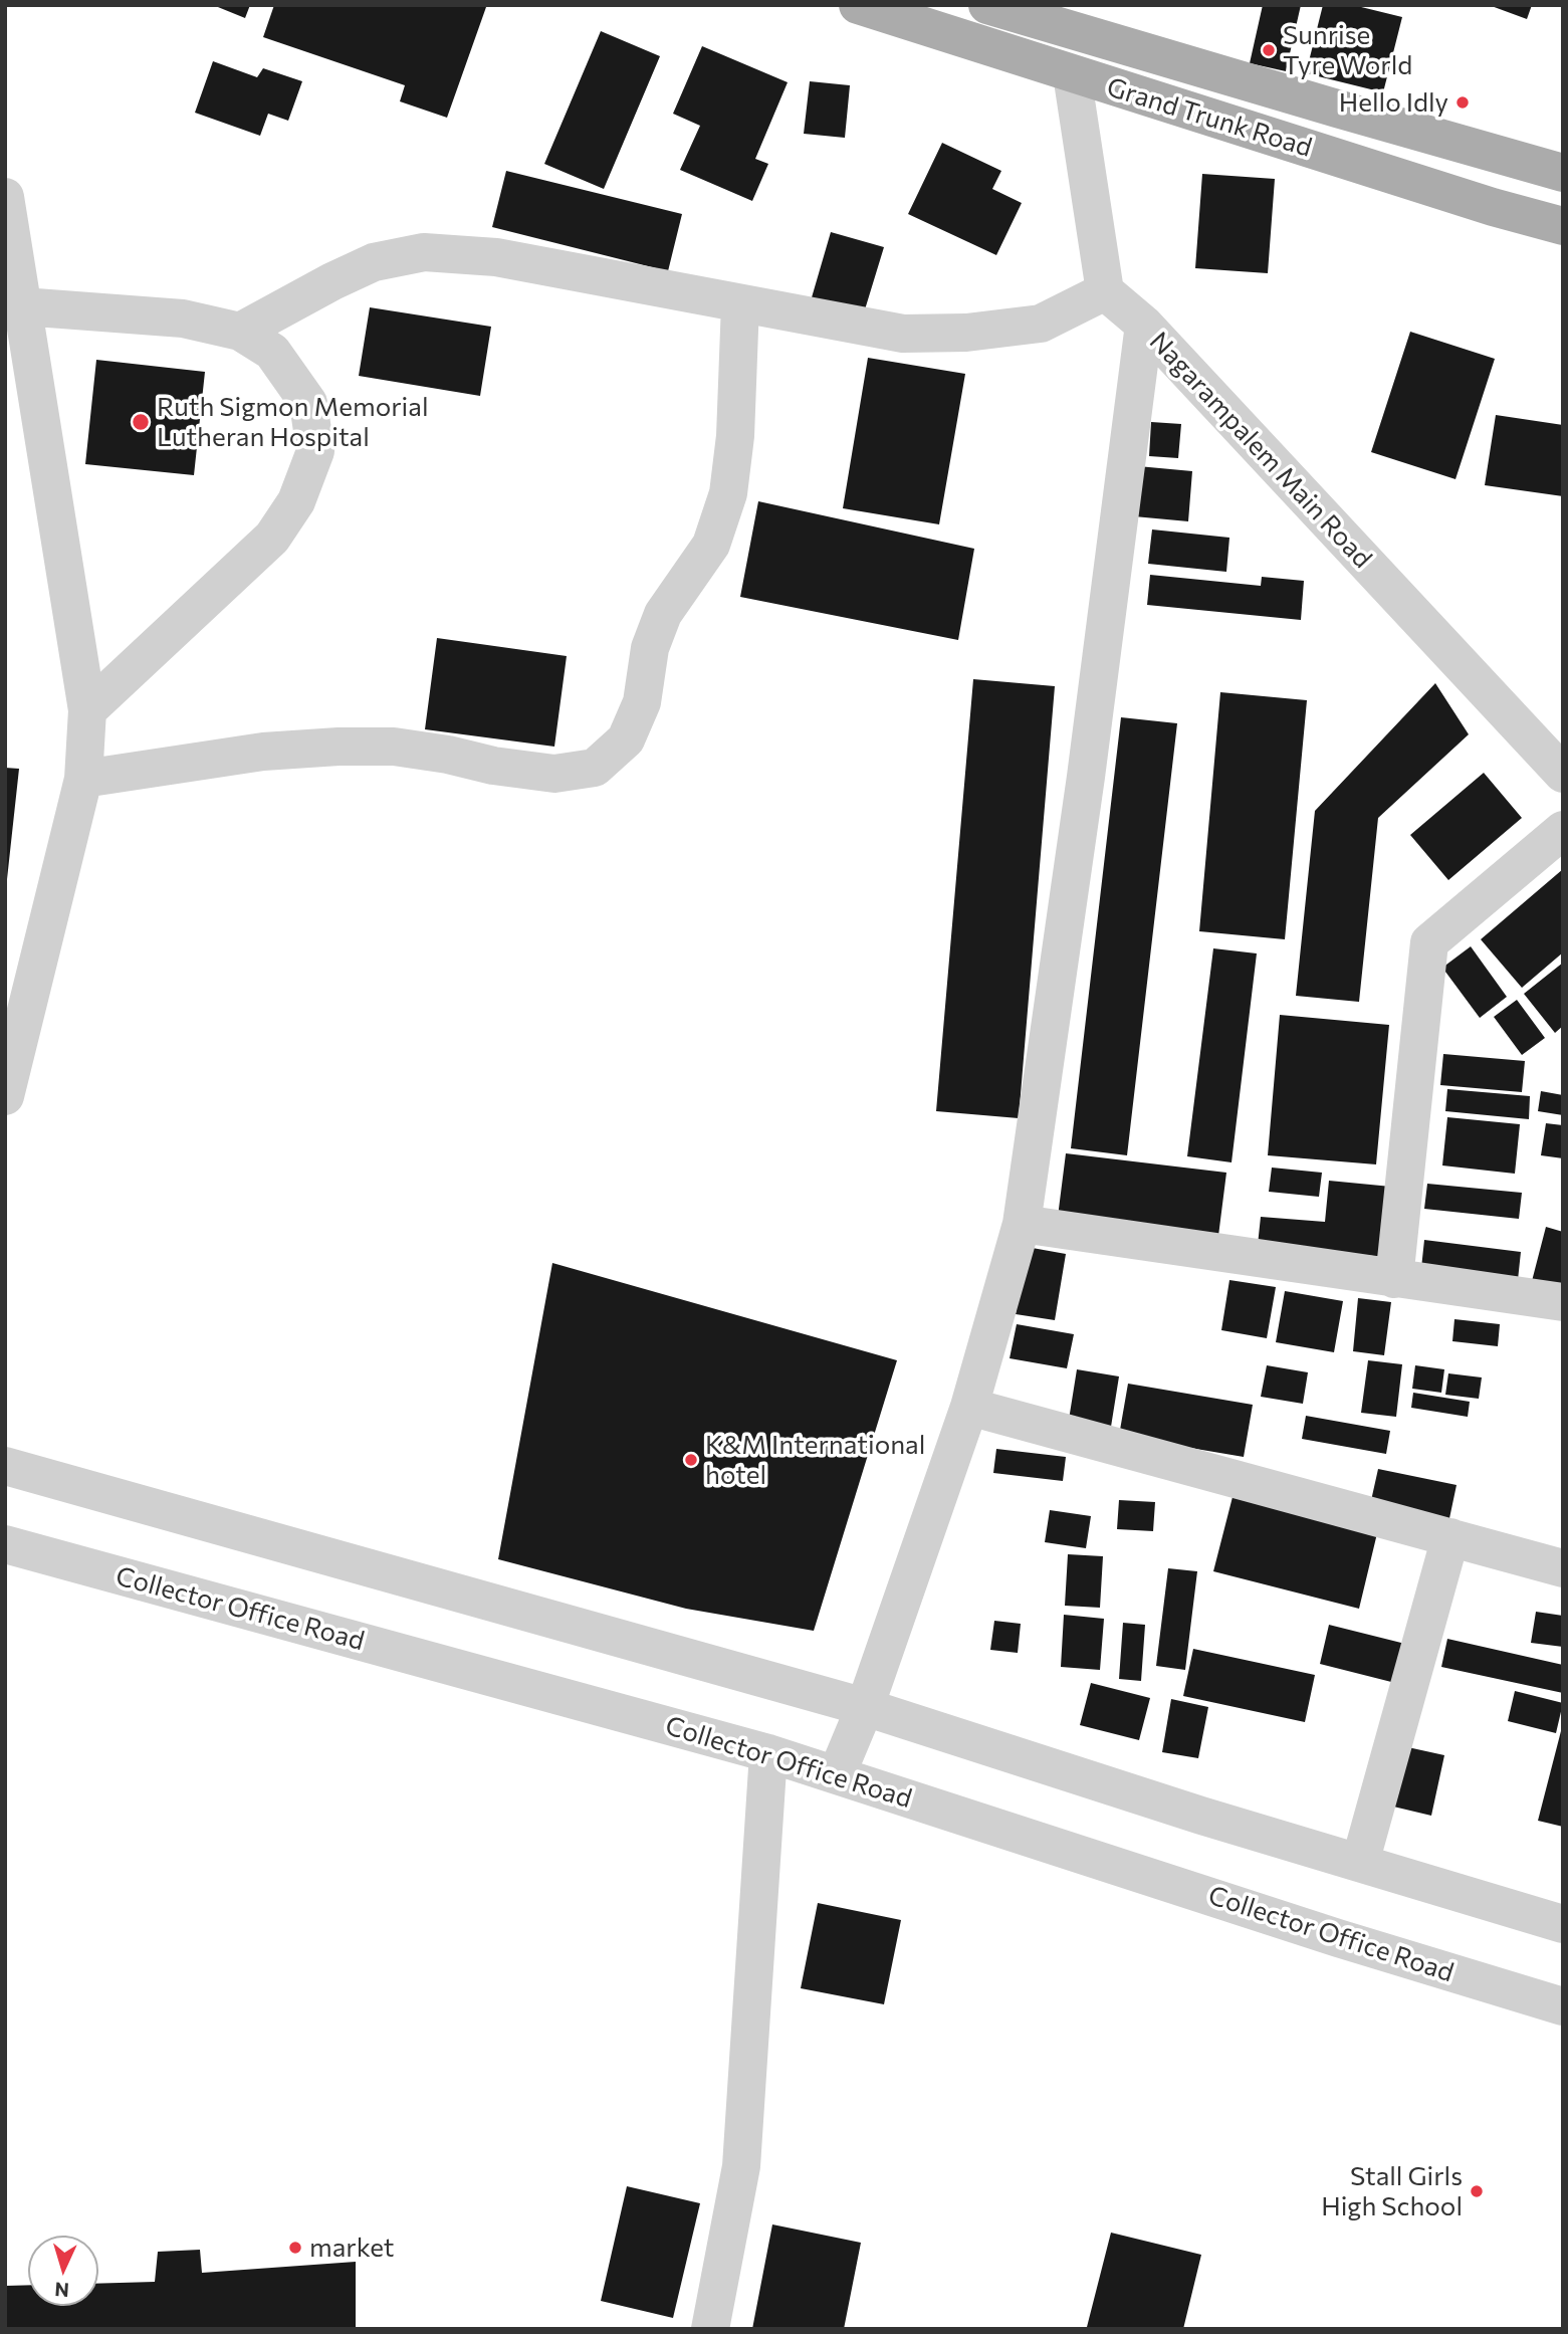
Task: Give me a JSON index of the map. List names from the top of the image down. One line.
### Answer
{"streets":{"main road":["Grand Trunk Road"],"street":["Nagarampalem Main Road","Collector Office Road"]},"places":["Sunrise Tyre World","Hello Idly","Ruth Sigmon Memorial Lutheran Hospital","K&M International hotel","Stall Girls High School","market"],"north":"bottom"}
